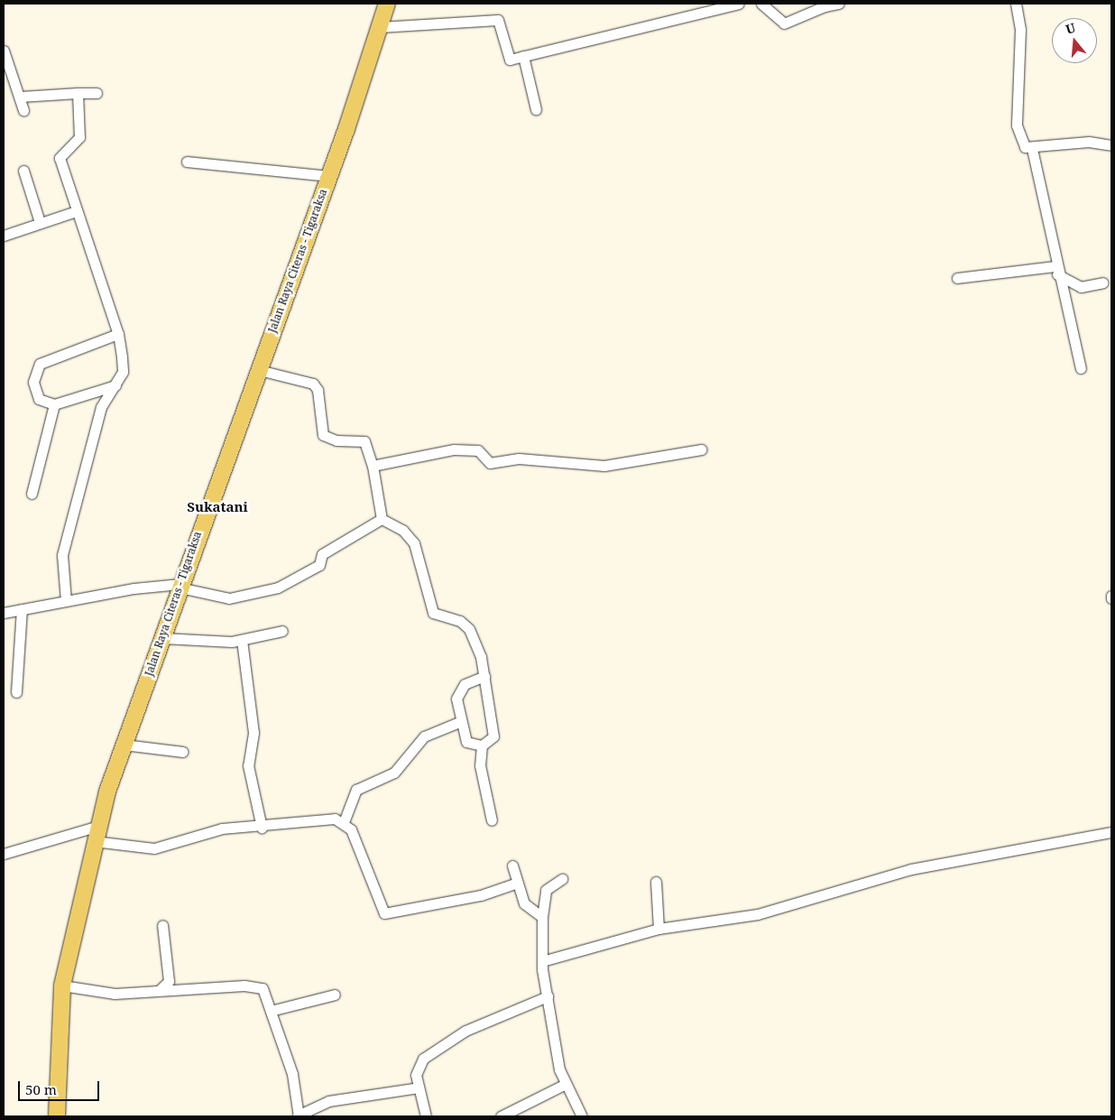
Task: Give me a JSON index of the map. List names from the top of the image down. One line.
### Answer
{"streets":{"main road":["Jalan Raya Citeras - Tigaraksa"]},"districts":["Sukatani"],"scale_bar":"50 m","north":"top"}
